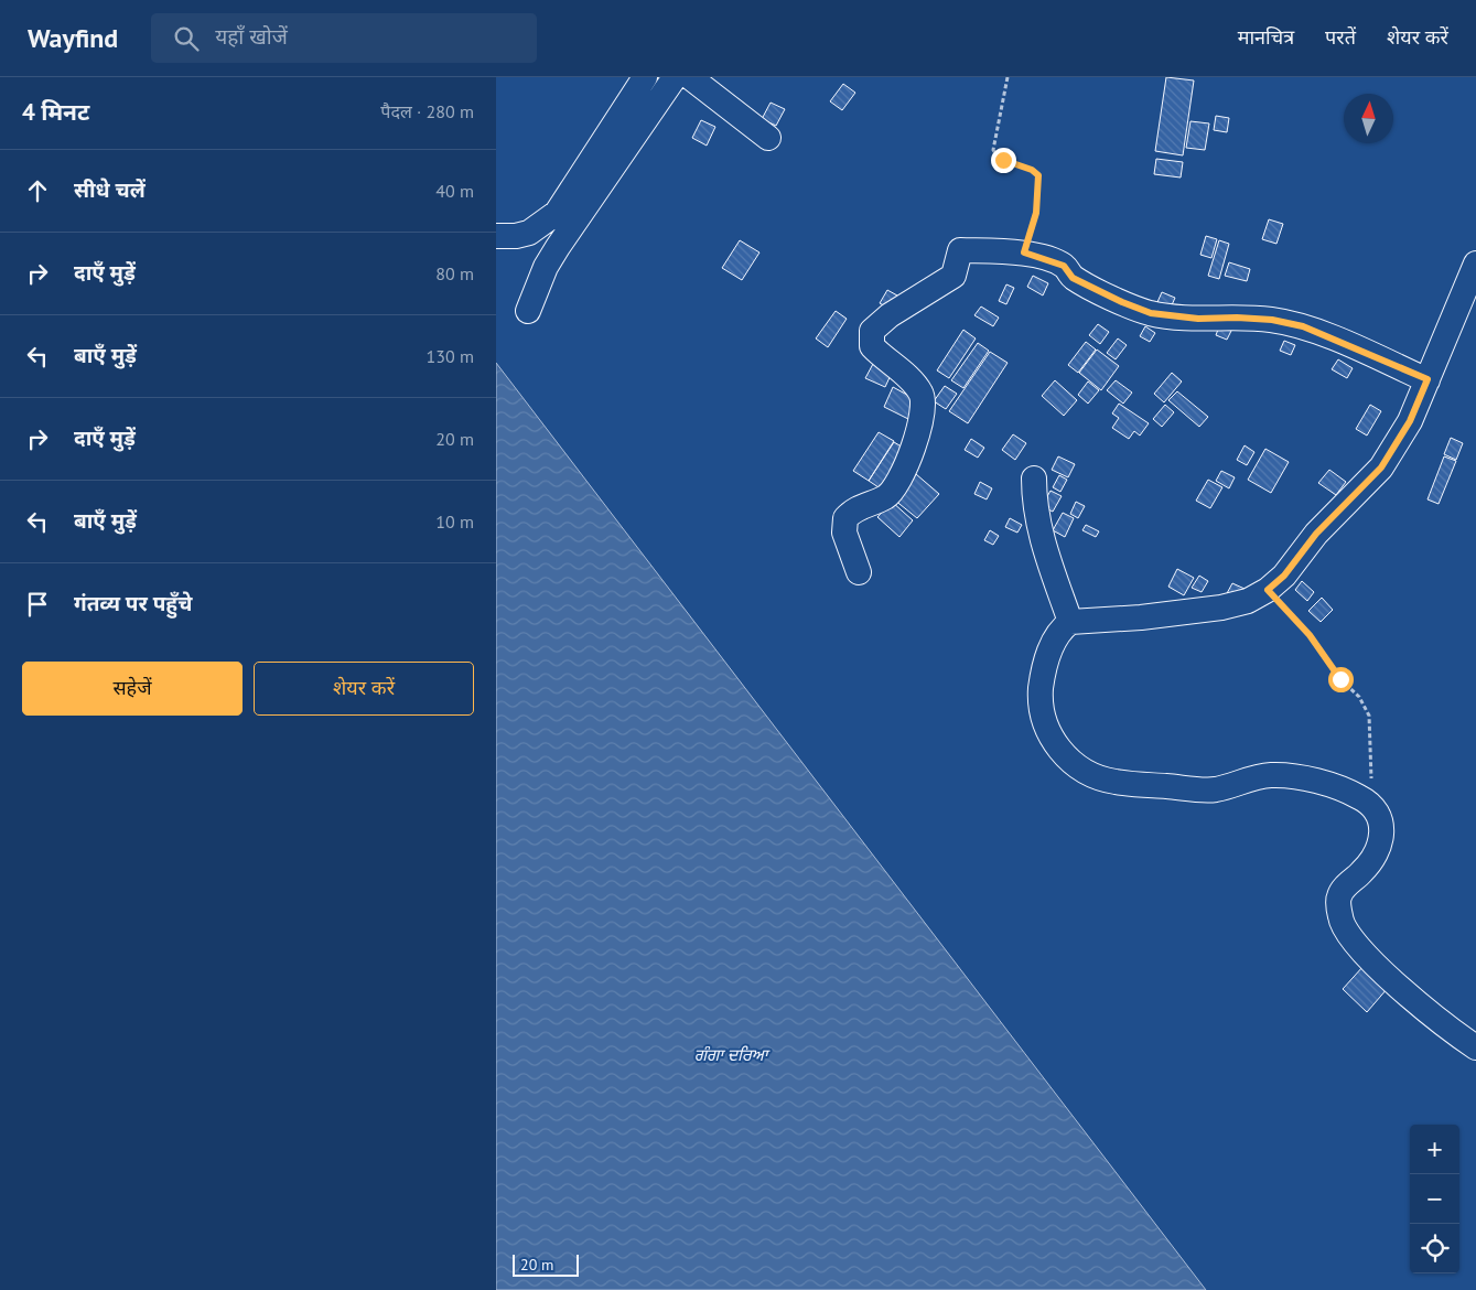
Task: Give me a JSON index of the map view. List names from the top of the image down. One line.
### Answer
{"water":["ਗੰਗਾ ਦਰਿਆ"],"scale_bar":"20 m","north":"top","page":{"header":"Wayfind","search":"यहाँ खोजें","nav":["मानचित्र","परतें","शेयर करें"],"heading":["4 मिनट","पैदल · 280 m"],"list":[["सीधे चलें","40 m"],["दाएँ मुड़ें","80 m"],["बाएँ मुड़ें","130 m"],["दाएँ मुड़ें","20 m"],["बाएँ मुड़ें","10 m"],"गंतव्य पर पहुँचे"],"buttons":["सहेजें","शेयर करें"],"map_buttons":["+","−"],"scale":"20 m"}}
